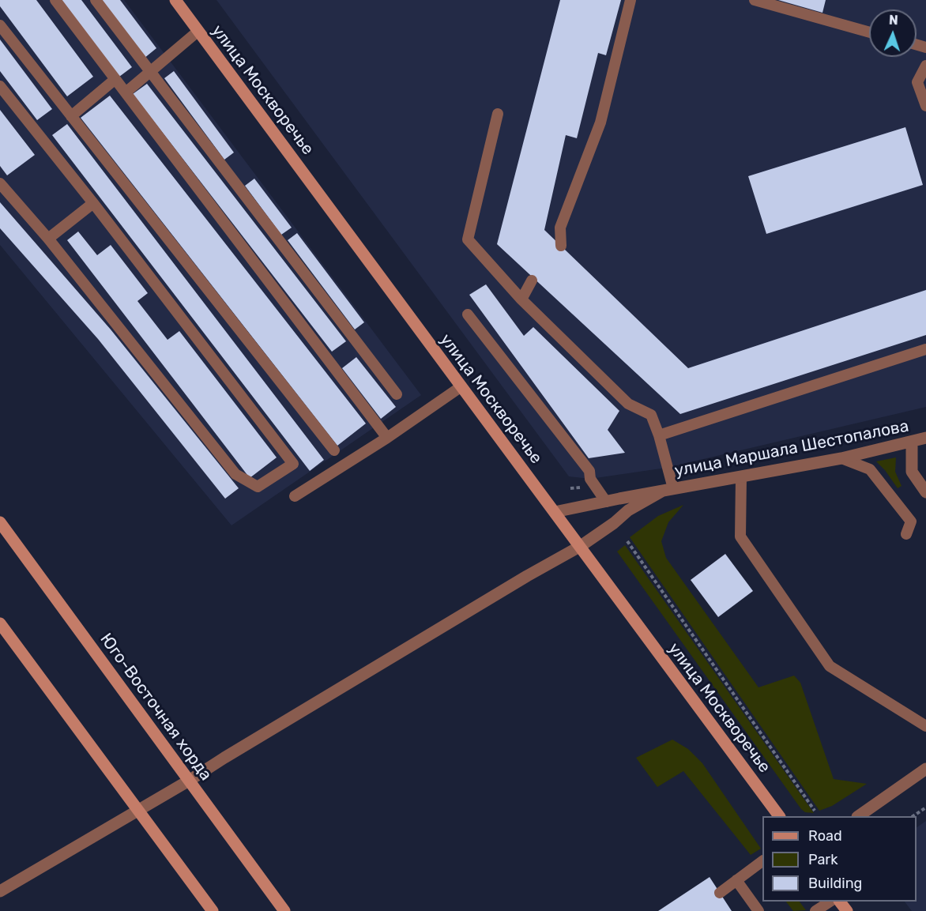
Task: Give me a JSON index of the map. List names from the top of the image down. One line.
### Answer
{"streets":{"main road":["улица Москворечье","Юго-Восточная хорда"],"street":["улица Маршала Шестопалова"]},"crossings":[["улица Москворечье","улица Маршала Шестопалова"]],"legend":["Road","Park","Building"],"north":"top"}
